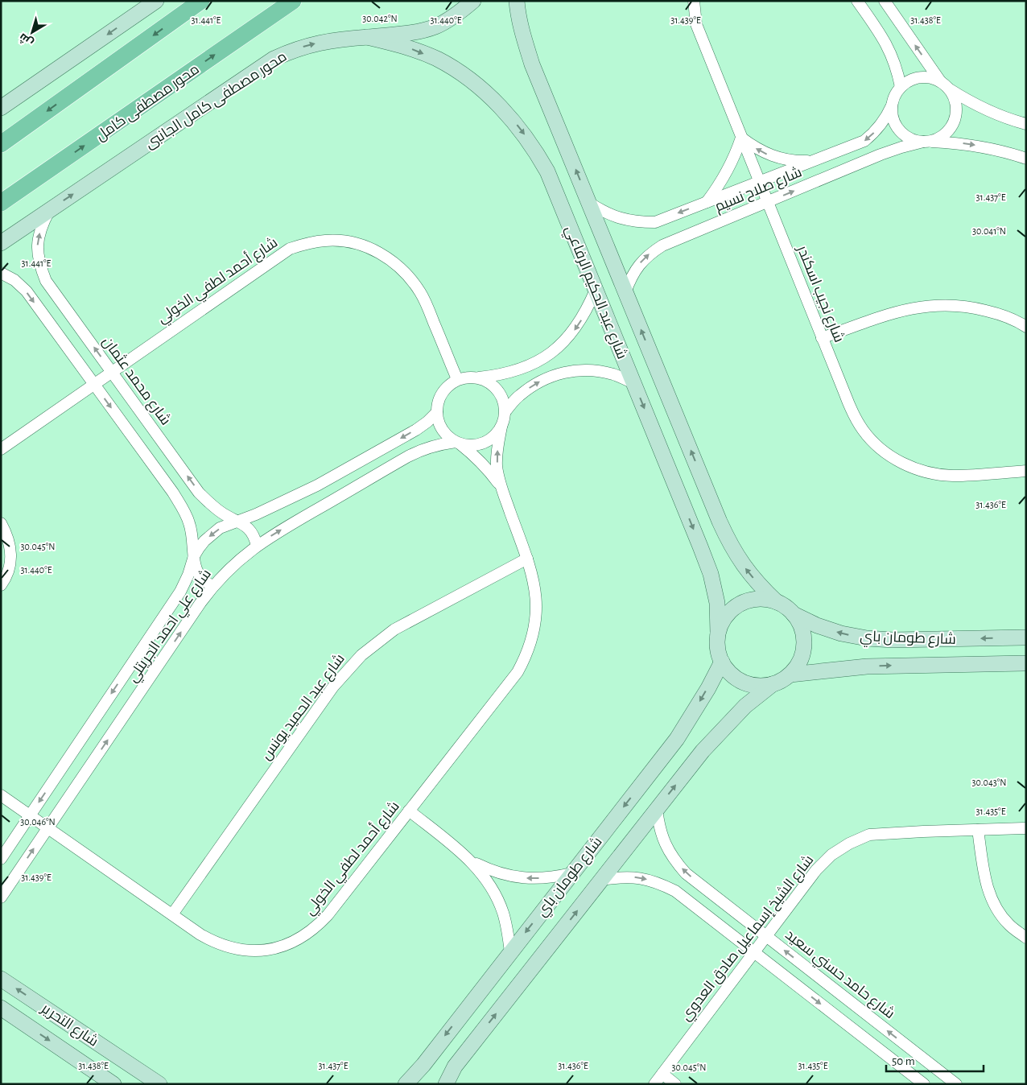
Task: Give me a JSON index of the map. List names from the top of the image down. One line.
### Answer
{"streets":{"main road":["محور مصطفى كامل"],"street":["محور مصطفى كامل الجانبى","شارع صلاح نسيم","شارع أحمد لطفي الخولي","شارع عبد الحكيم الرفاعي","شارع نجيب اسكندر","شارع محمد عثمان","شارع علي احمد الجريتلي","شارع طومان باي","شارع عبد الحميد يونس","شارع الشيخ إسماعيل صادق العدوي","شارع حامد حسني سعيد","شارع التحرير"]},"crossings":[["محور مصطفى كامل الجانبى","شارع عبد الحكيم الرفاعي"],["محور مصطفى كامل الجانبى","شارع محمد عثمان"],["شارع صلاح نسيم","شارع عبد الحكيم الرفاعي"],["شارع صلاح نسيم","شارع نجيب اسكندر"],["شارع أحمد لطفي الخولي","شارع محمد عثمان"],["شارع أحمد لطفي الخولي","شارع علي احمد الجريتلي"],["شارع أحمد لطفي الخولي","شارع عبد الحميد يونس"],["شارع عبد الحكيم الرفاعي","شارع طومان باي"],["شارع محمد عثمان","شارع علي احمد الجريتلي"],["شارع طومان باي","شارع حامد حسني سعيد"],["شارع الشيخ إسماعيل صادق العدوي","شارع حامد حسني سعيد"]],"scale_bar":"50 m","north":"bottom left","coordinates":["30.042°N","31.440°E","31.441°E","31.439°E","31.438°E","31.437°E","30.041°N","31.436°E","30.045°N","30.043°N","31.435°E","30.046°N"]}
